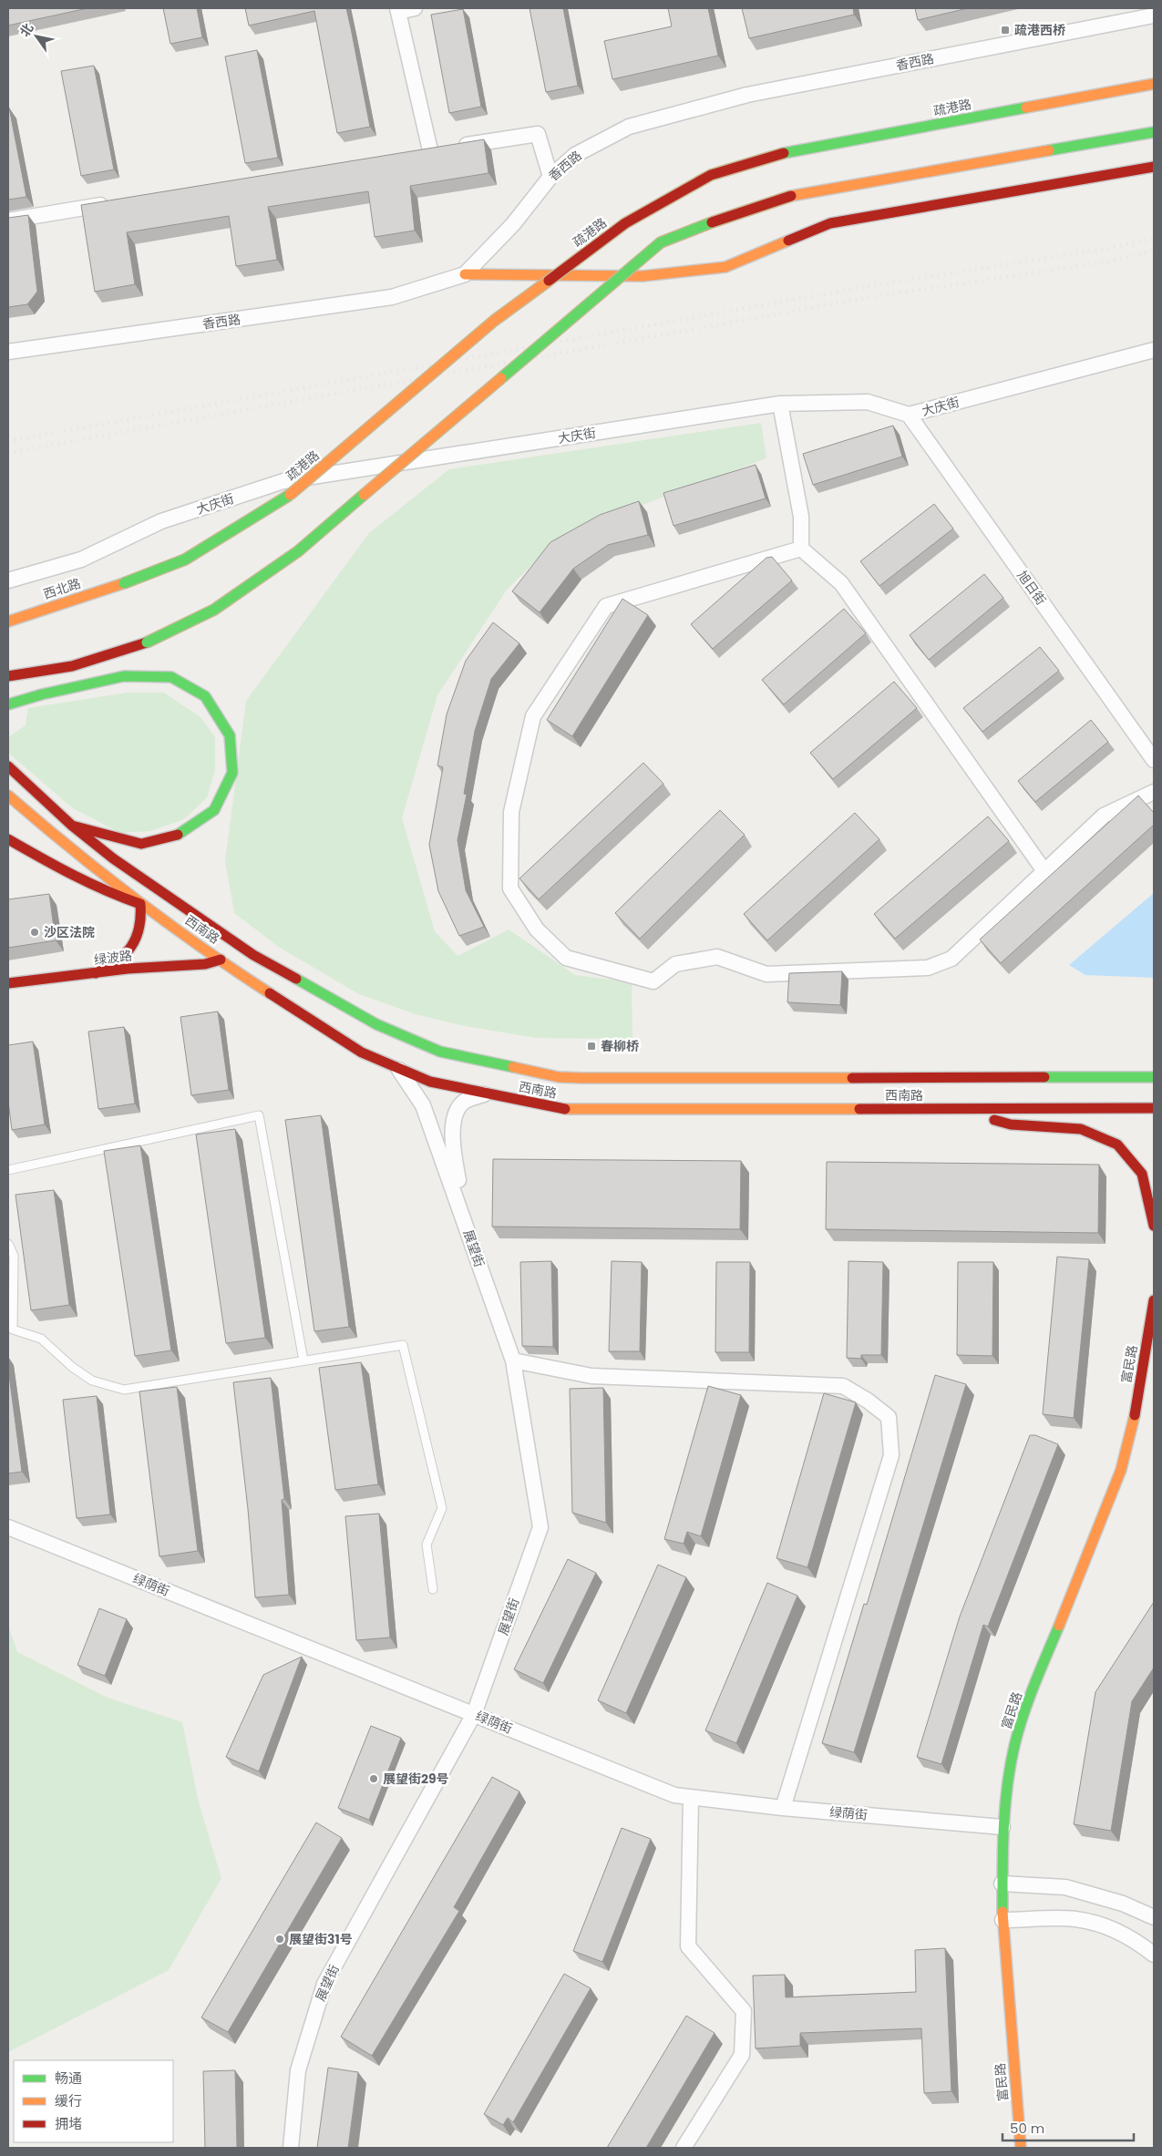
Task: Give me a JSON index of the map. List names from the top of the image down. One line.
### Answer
{"streets":{"main road":["疏港路","西北路","西南路","绿波路","富民路"],"street":["香西路","大庆街","旭日街","展望街","绿荫街"]},"crossings":[["疏港路","西北路"],["大庆街","旭日街"],["西南路","绿波路"],["西南路","展望街"],["展望街","绿荫街"],["富民路","绿荫街"]],"places":{"transit":["疏港西桥","春柳桥"],"other":["沙区法院","展望街29号","展望街31号"]},"legend":["畅通","缓行","拥堵"],"scale_bar":"50 m","north":"top left"}
